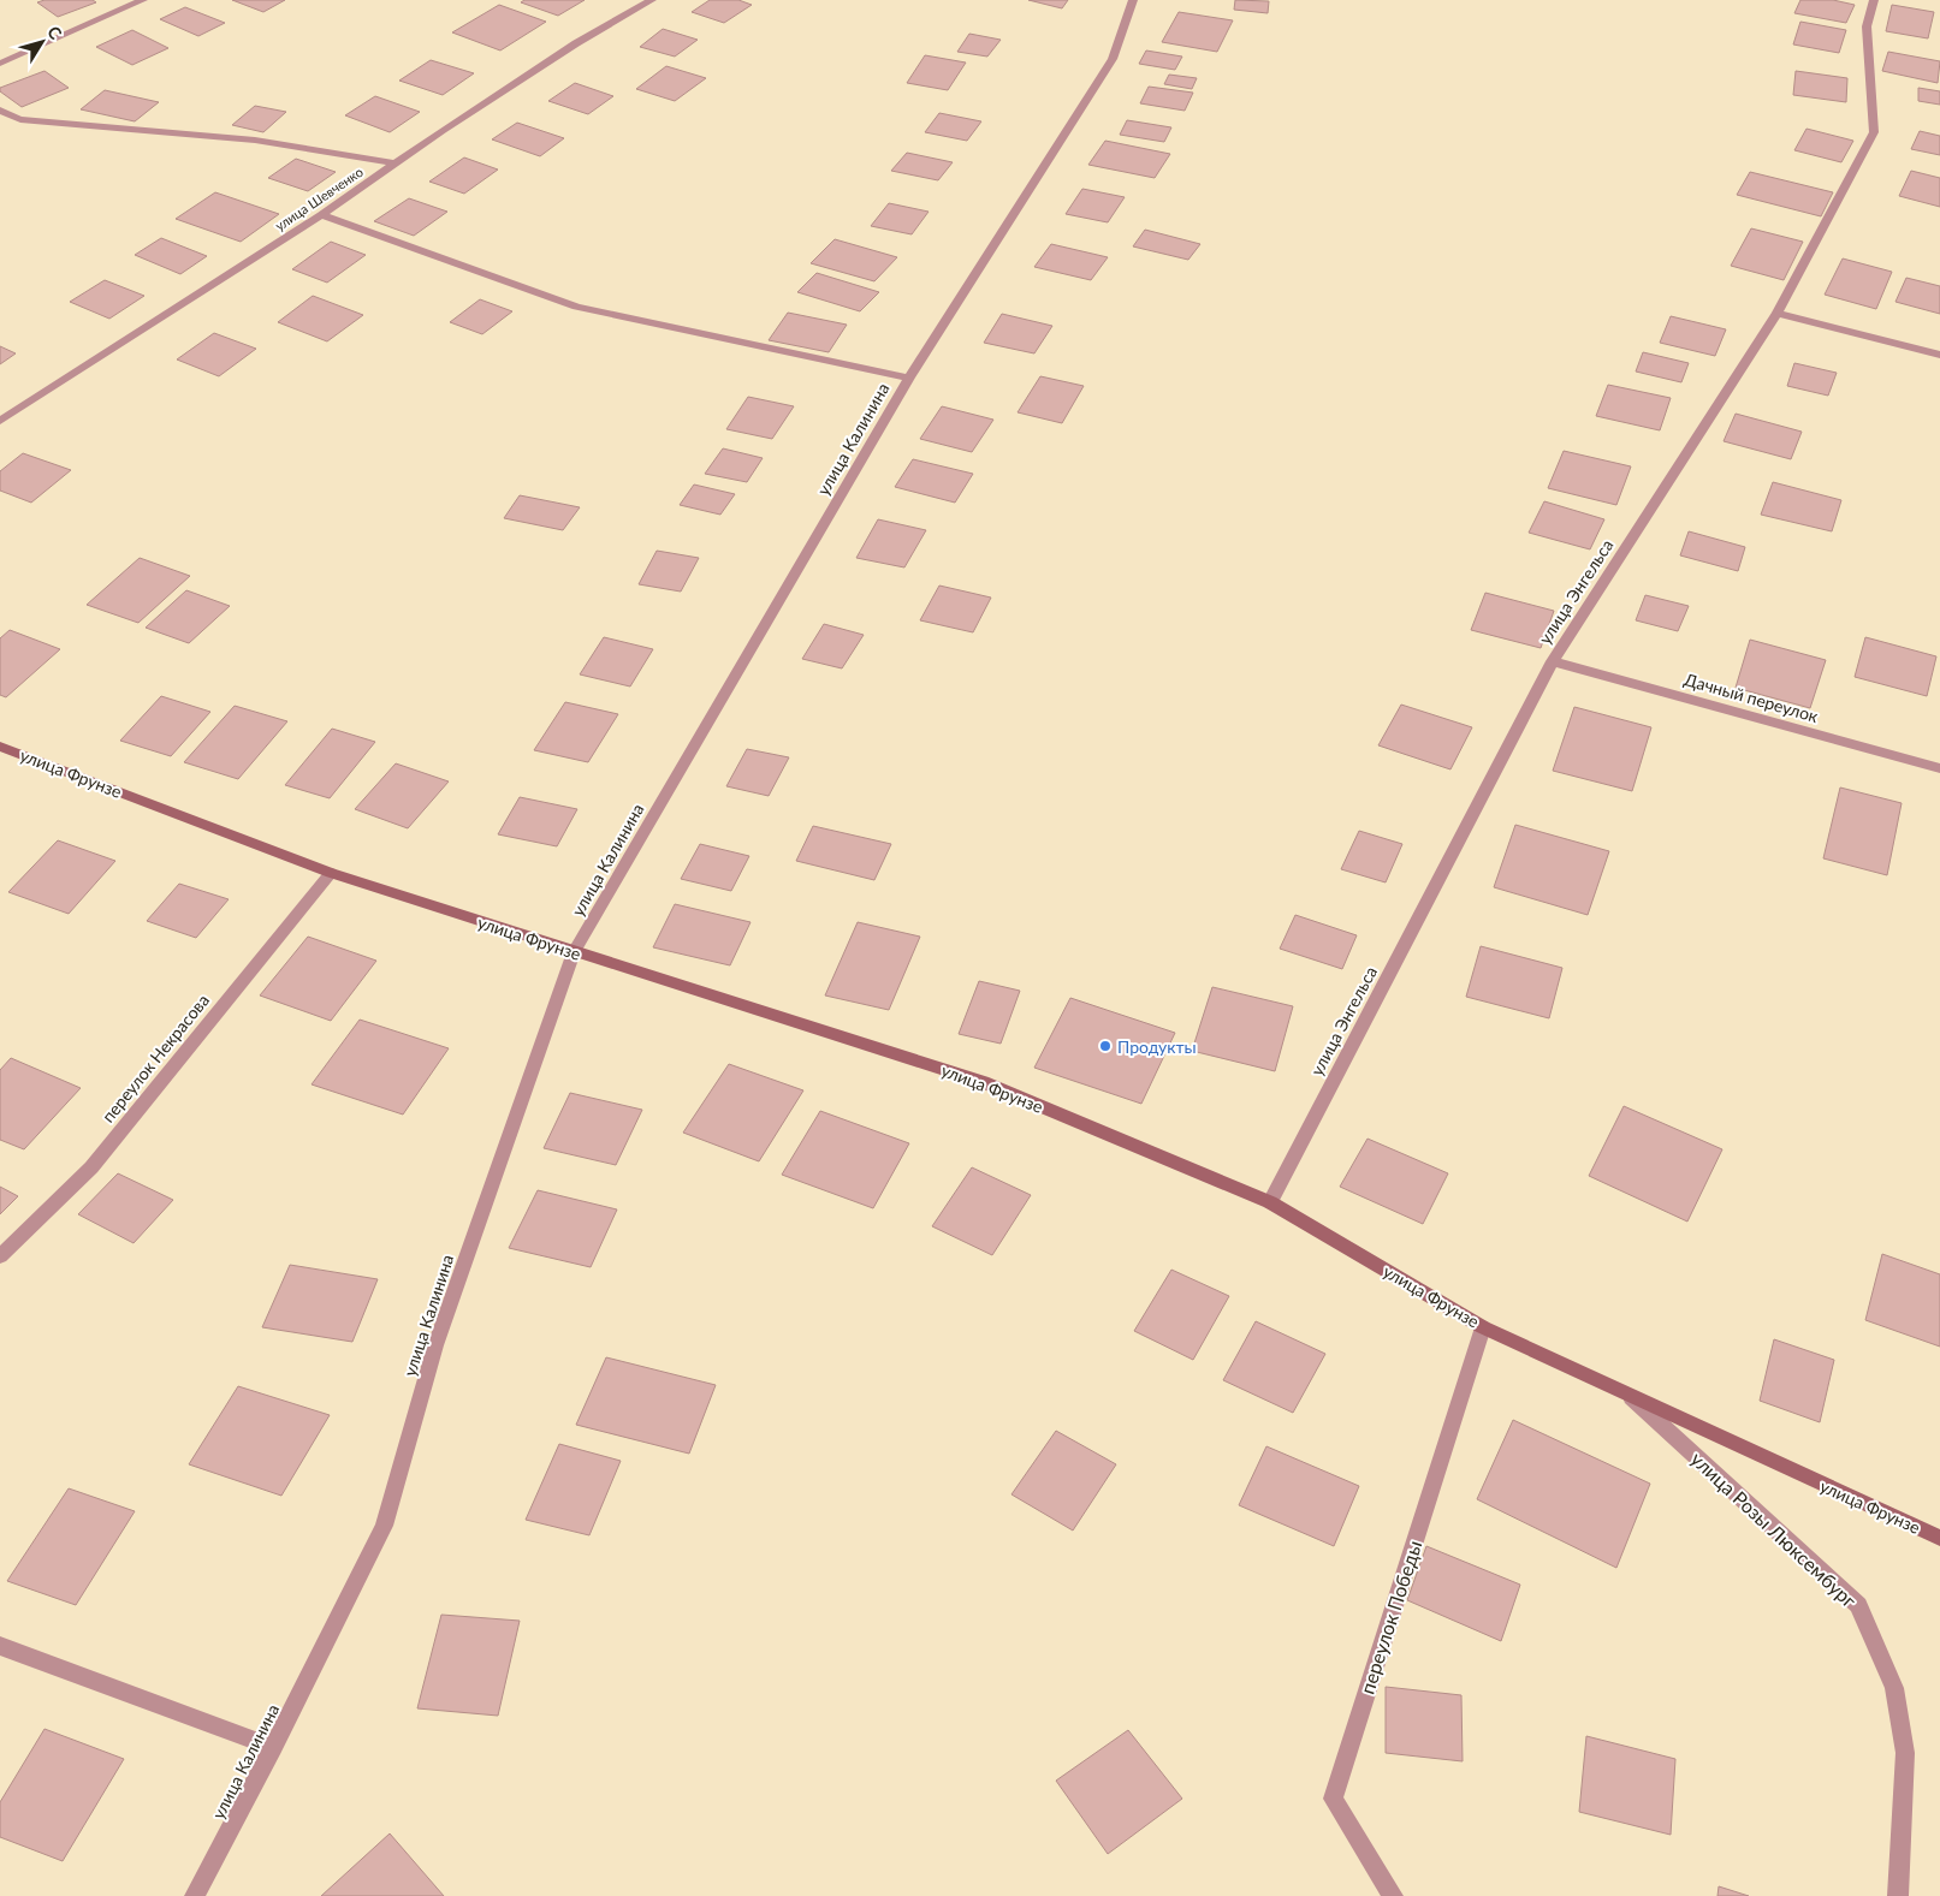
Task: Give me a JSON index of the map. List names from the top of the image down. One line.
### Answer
{"streets":{"street":["улица Шевченко","улица Калинина","улица Энгельса","Дачный переулок","улица Фрунзе","переулок Некрасова","улица Розы Люксембург","переулок Победы"]},"crossings":[["улица Калинина","улица Фрунзе"],["улица Энгельса","Дачный переулок"],["улица Энгельса","улица Фрунзе"],["улица Фрунзе","переулок Некрасова"],["улица Фрунзе","улица Розы Люксембург"],["улица Фрунзе","переулок Победы"]],"places":["Продукты"],"north":"top right"}
